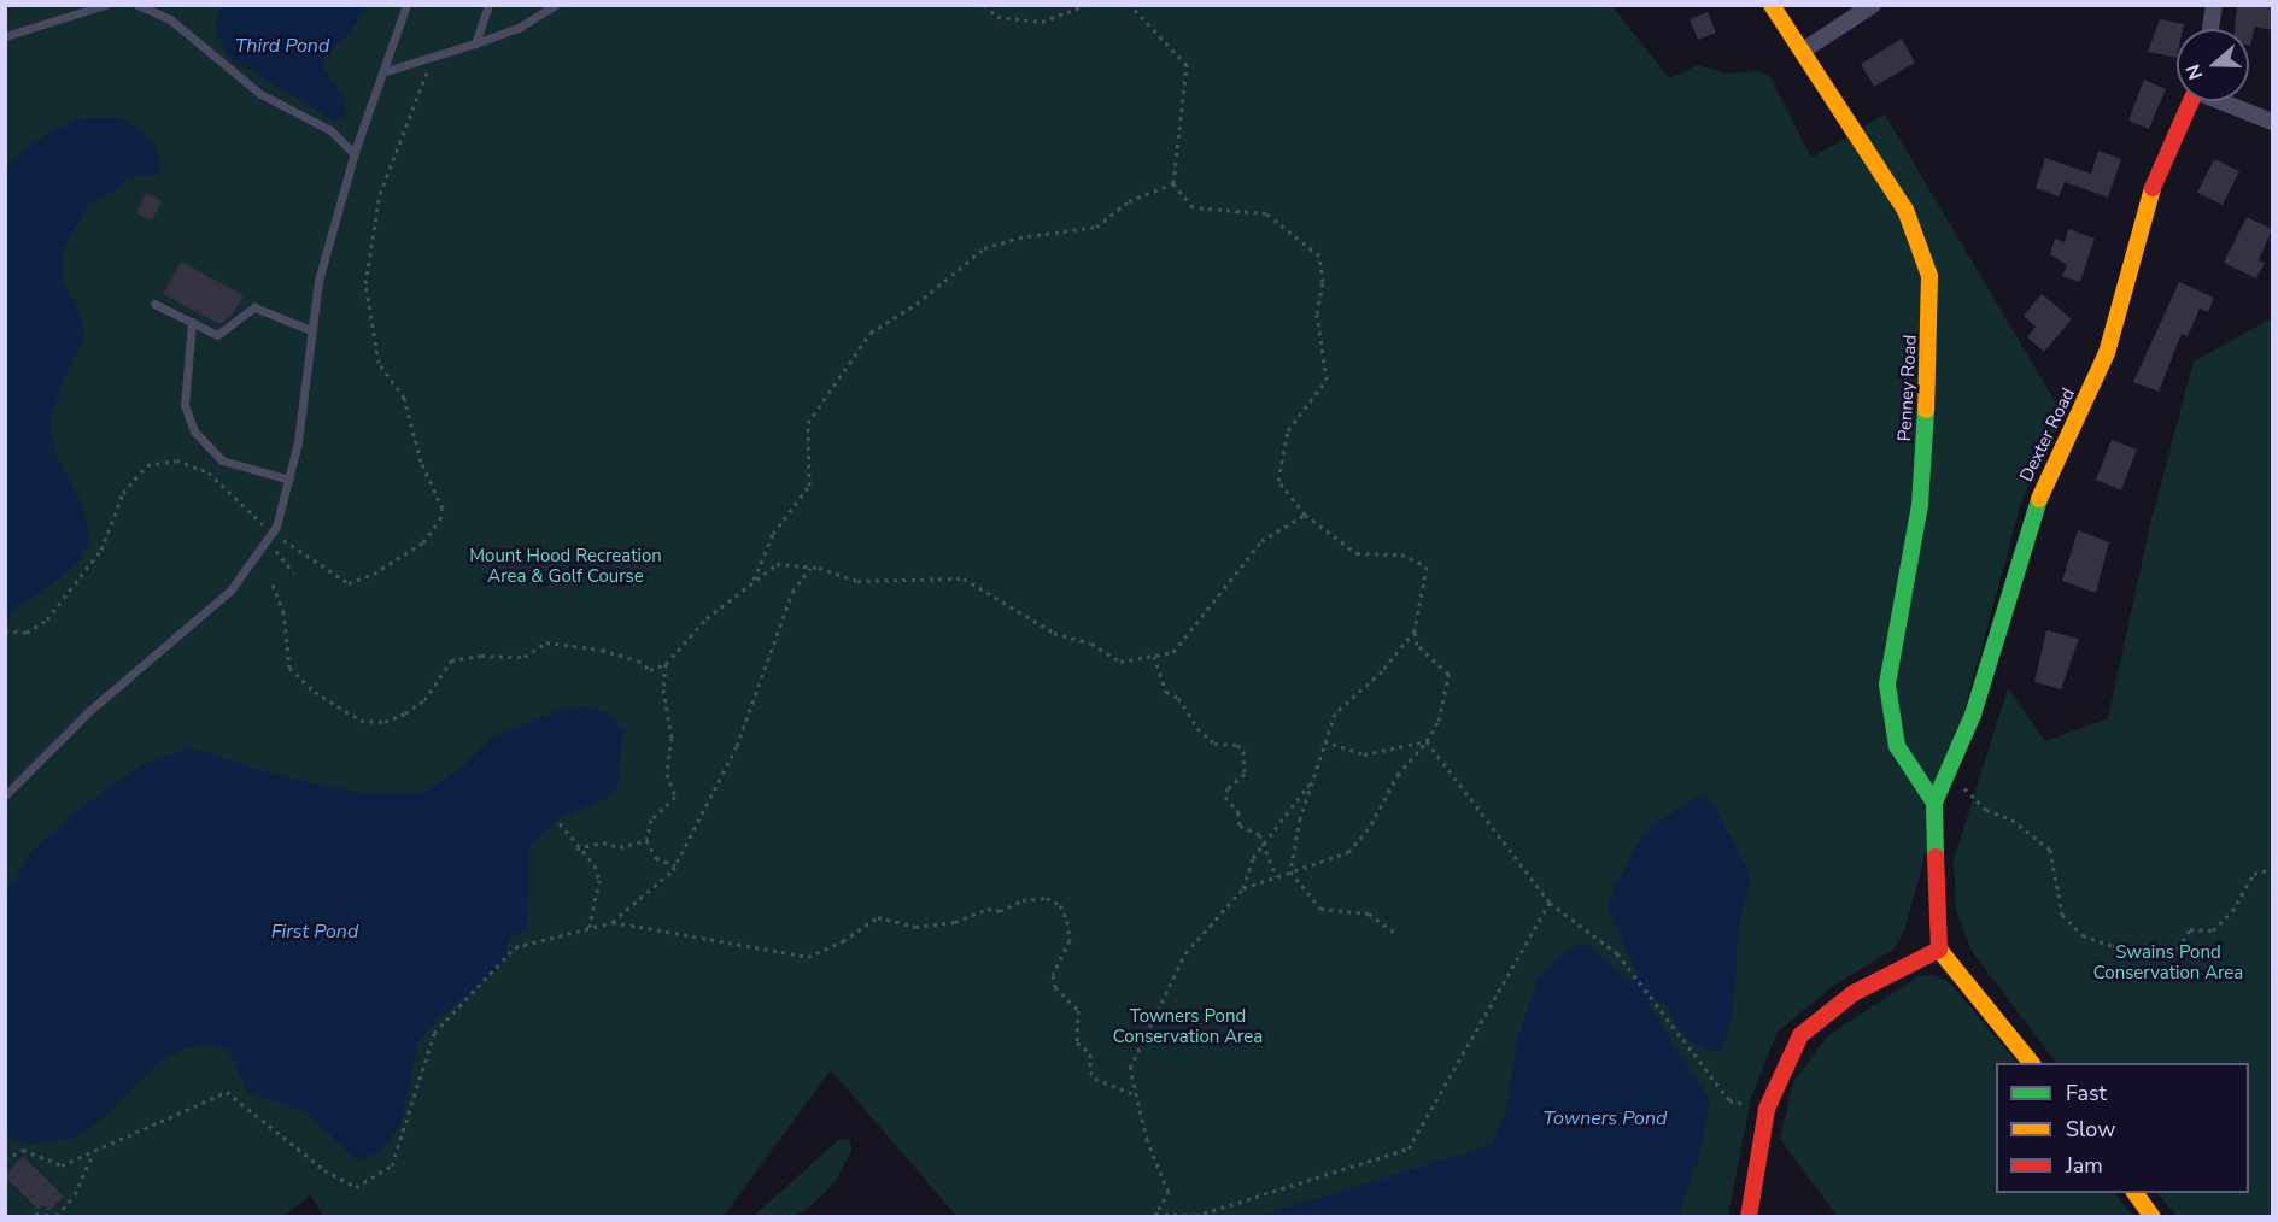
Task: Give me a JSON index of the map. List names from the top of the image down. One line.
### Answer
{"streets":{"street":["Penney Road","Dexter Road"]},"crossings":[["Penney Road","Dexter Road"]],"water":["Third Pond","First Pond","Towners Pond"],"parks":["Mount Hood Recreation Area & Golf Course","Swains Pond Conservation Area","Towners Pond Conservation Area"],"legend":["Fast","Slow","Jam"],"north":"left"}
